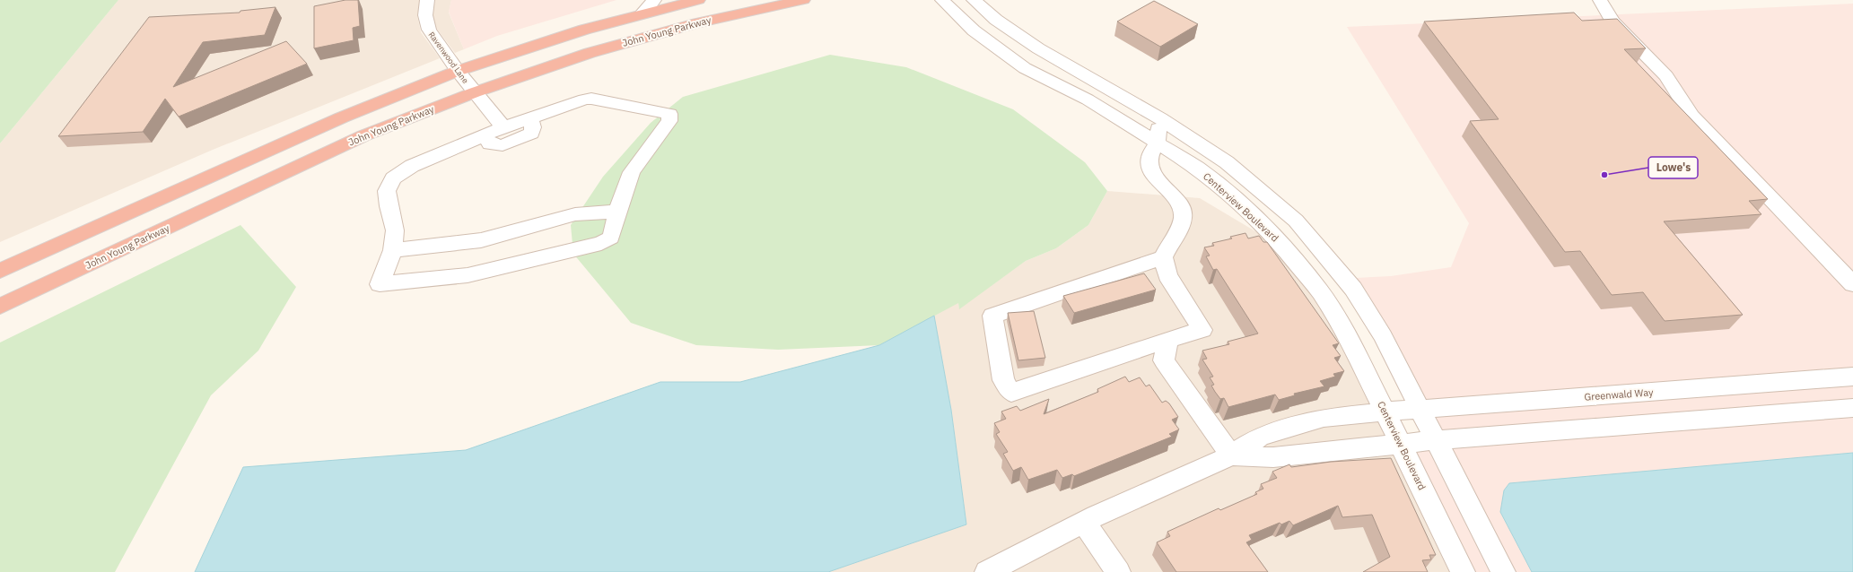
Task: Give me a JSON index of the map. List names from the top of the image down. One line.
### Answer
{"streets":{"highway":["John Young Parkway"],"street":["Ravenwood Lane","Centerview Boulevard","Greenwald Way"]},"crossings":[["John Young Parkway","Ravenwood Lane"],["Centerview Boulevard","Greenwald Way"]],"places":["Lowe's"]}
